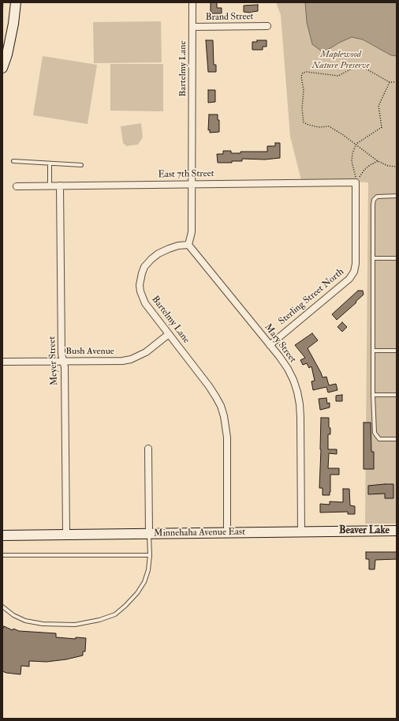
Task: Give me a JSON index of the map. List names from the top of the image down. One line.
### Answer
{"streets":{"main road":["Minnehaha Avenue East"],"street":["Brand Street","Bartelmy Lane","East 7th Street","Sterling Street North","Mary Street","Bush Avenue","Meyer Street"]},"crossings":[["Brand Street","Bartelmy Lane"],["Bartelmy Lane","East 7th Street"],["Bartelmy Lane","Mary Street"],["Bartelmy Lane","Bush Avenue"],["Bartelmy Lane","Minnehaha Avenue East"],["East 7th Street","Sterling Street North"],["East 7th Street","Meyer Street"],["Sterling Street North","Mary Street"],["Mary Street","Minnehaha Avenue East"],["Bush Avenue","Meyer Street"],["Meyer Street","Minnehaha Avenue East"]],"districts":["Beaver Lake"],"parks":["Maplewood Nature Preserve"]}
